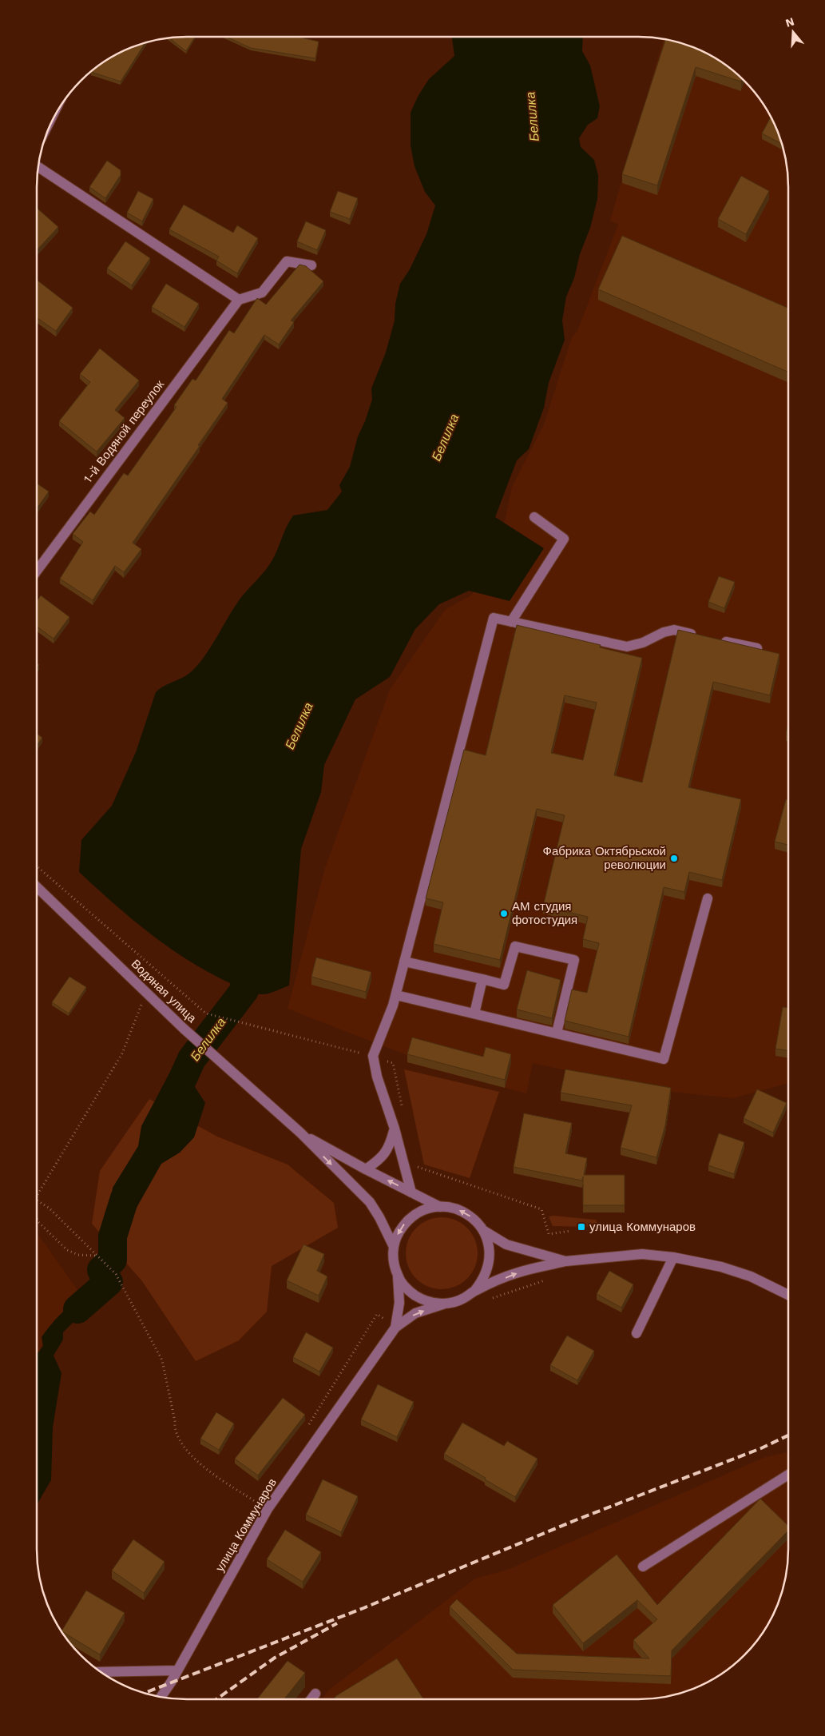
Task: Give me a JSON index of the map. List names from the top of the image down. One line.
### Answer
{"streets":{"street":["1-й Водяной переулок","Водяная улица","улица Коммунаров"]},"water":["Белилка"],"places":{"other":["Фабрика Октябрьской революции","АМ студия фотостудия"],"transit":["улица Коммунаров"]},"north":"top"}
